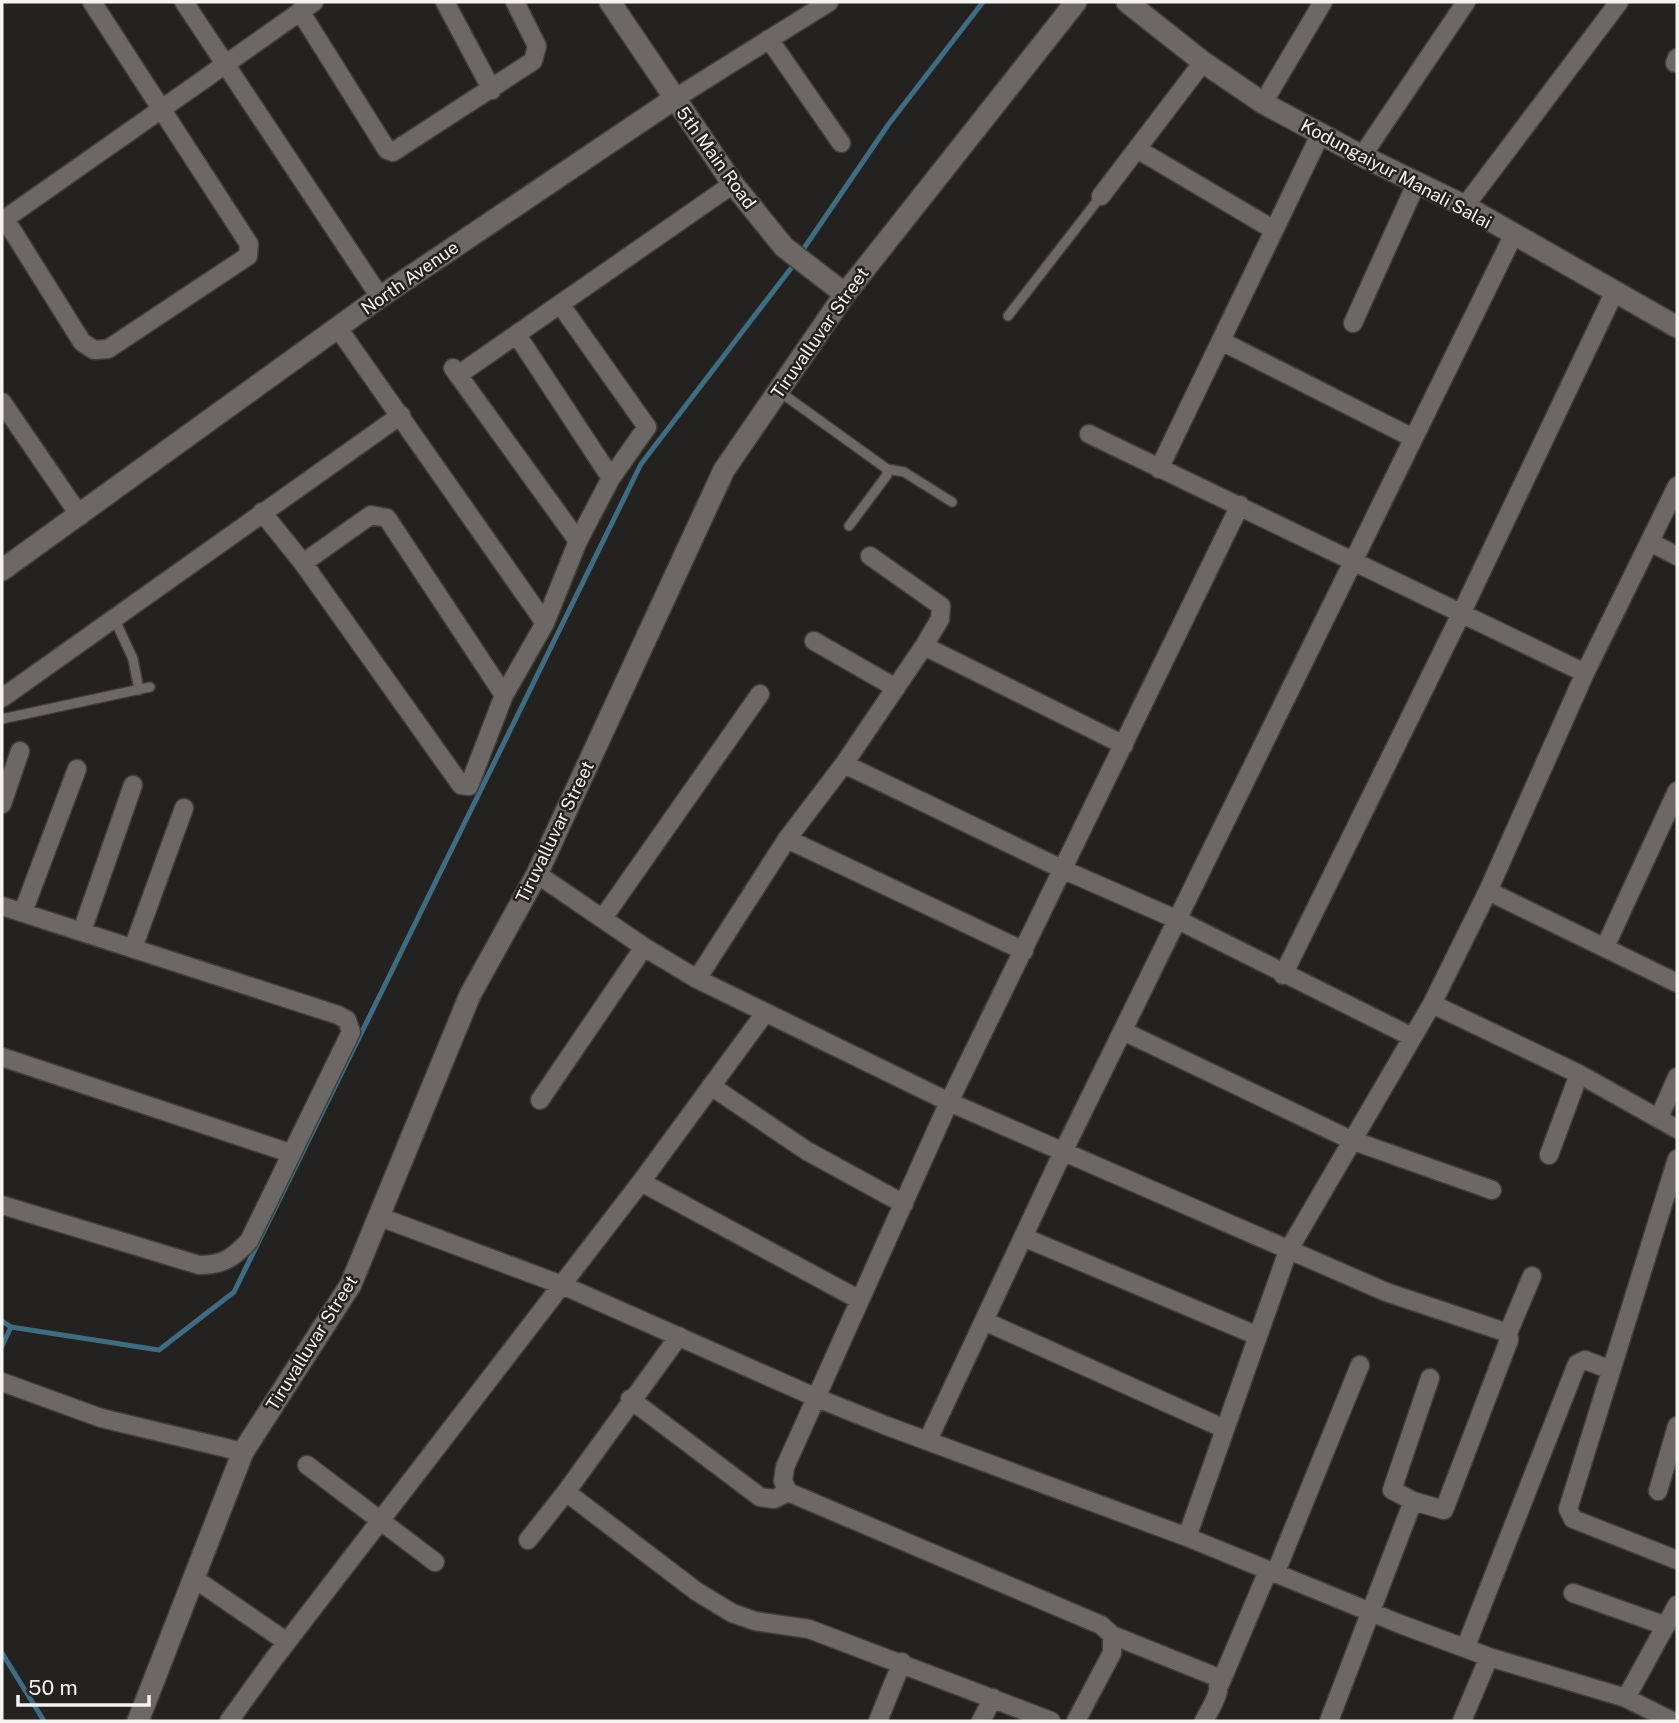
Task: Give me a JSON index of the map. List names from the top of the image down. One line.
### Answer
{"streets":{"street":["5th Main Road","Kodungaiyur Manali Salai","North Avenue","Tiruvalluvar Street"]},"crossings":[["5th Main Road","North Avenue"],["5th Main Road","Tiruvalluvar Street"]],"scale_bar":"50 m"}
